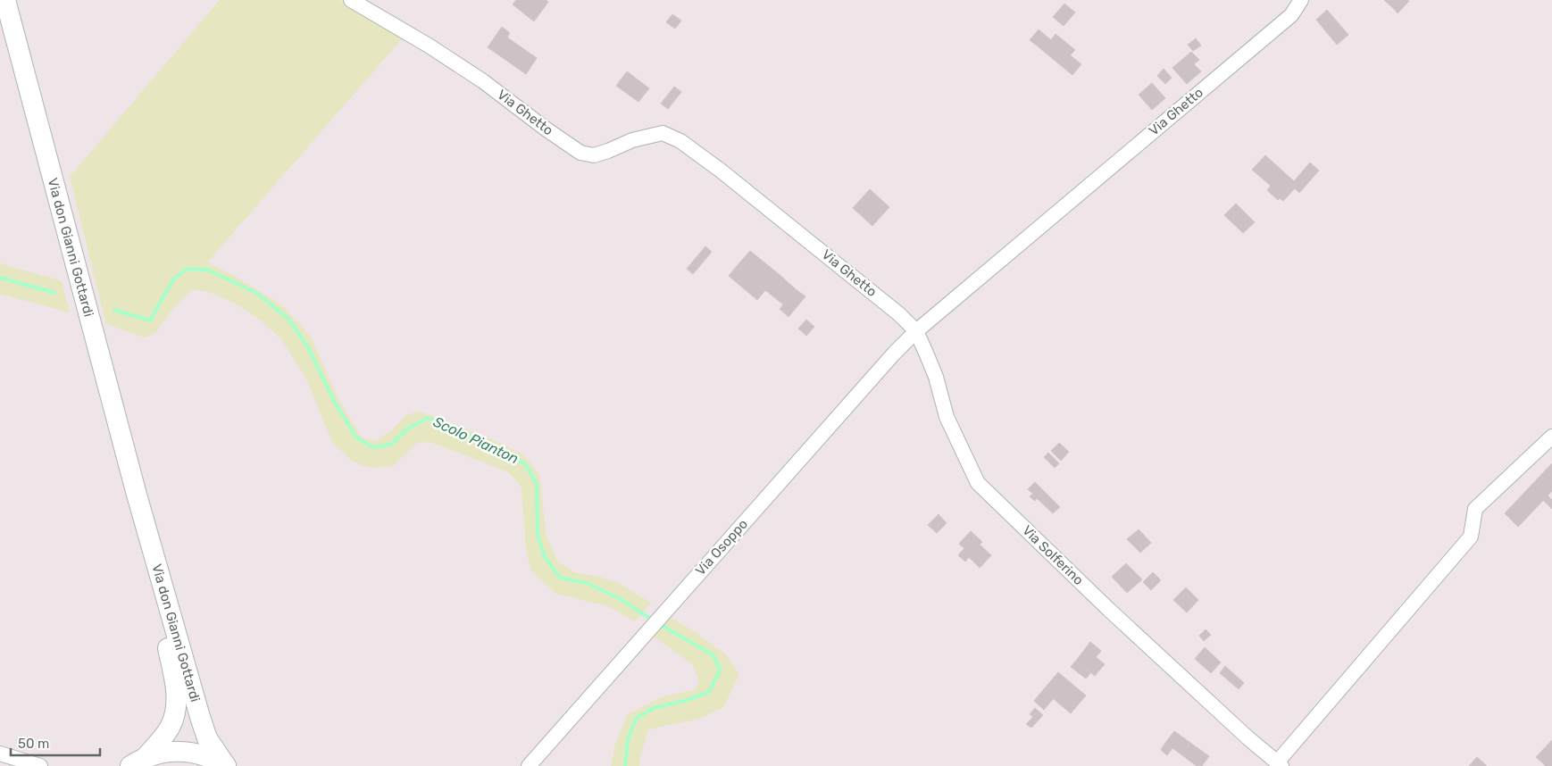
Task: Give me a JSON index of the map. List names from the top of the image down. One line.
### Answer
{"streets":{"main road":["Via don Gianni Gottardi"],"street":["Via Ghetto","Via Osoppo","Via Solferino"]},"crossings":[["Via Ghetto","Via Osoppo"],["Via Ghetto","Via Solferino"],["Via Osoppo","Via Solferino"]],"water":["Scolo Pianton"],"scale_bar":"50 m"}
